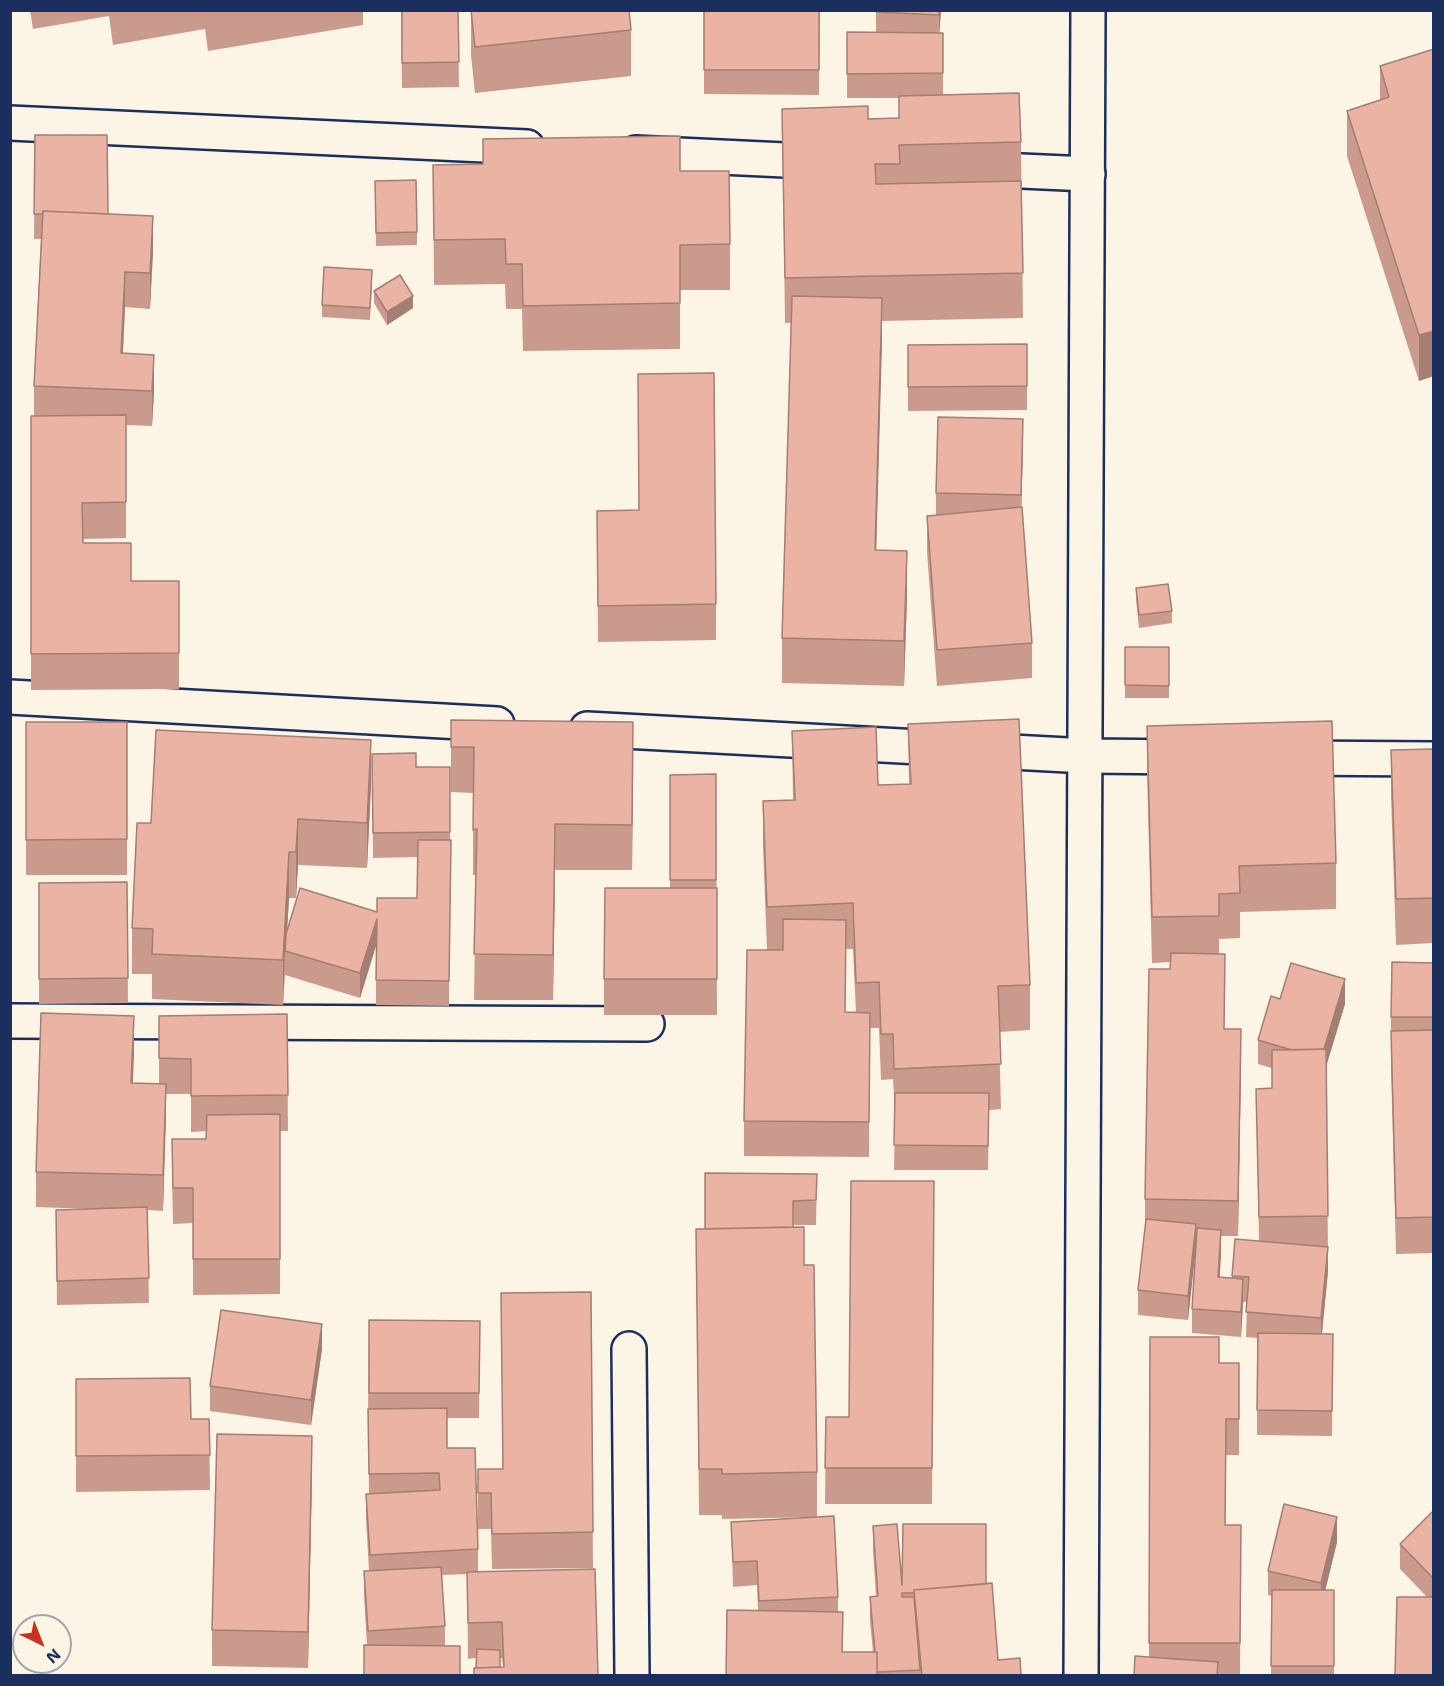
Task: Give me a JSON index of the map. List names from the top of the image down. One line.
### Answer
{"north":"bottom right"}
